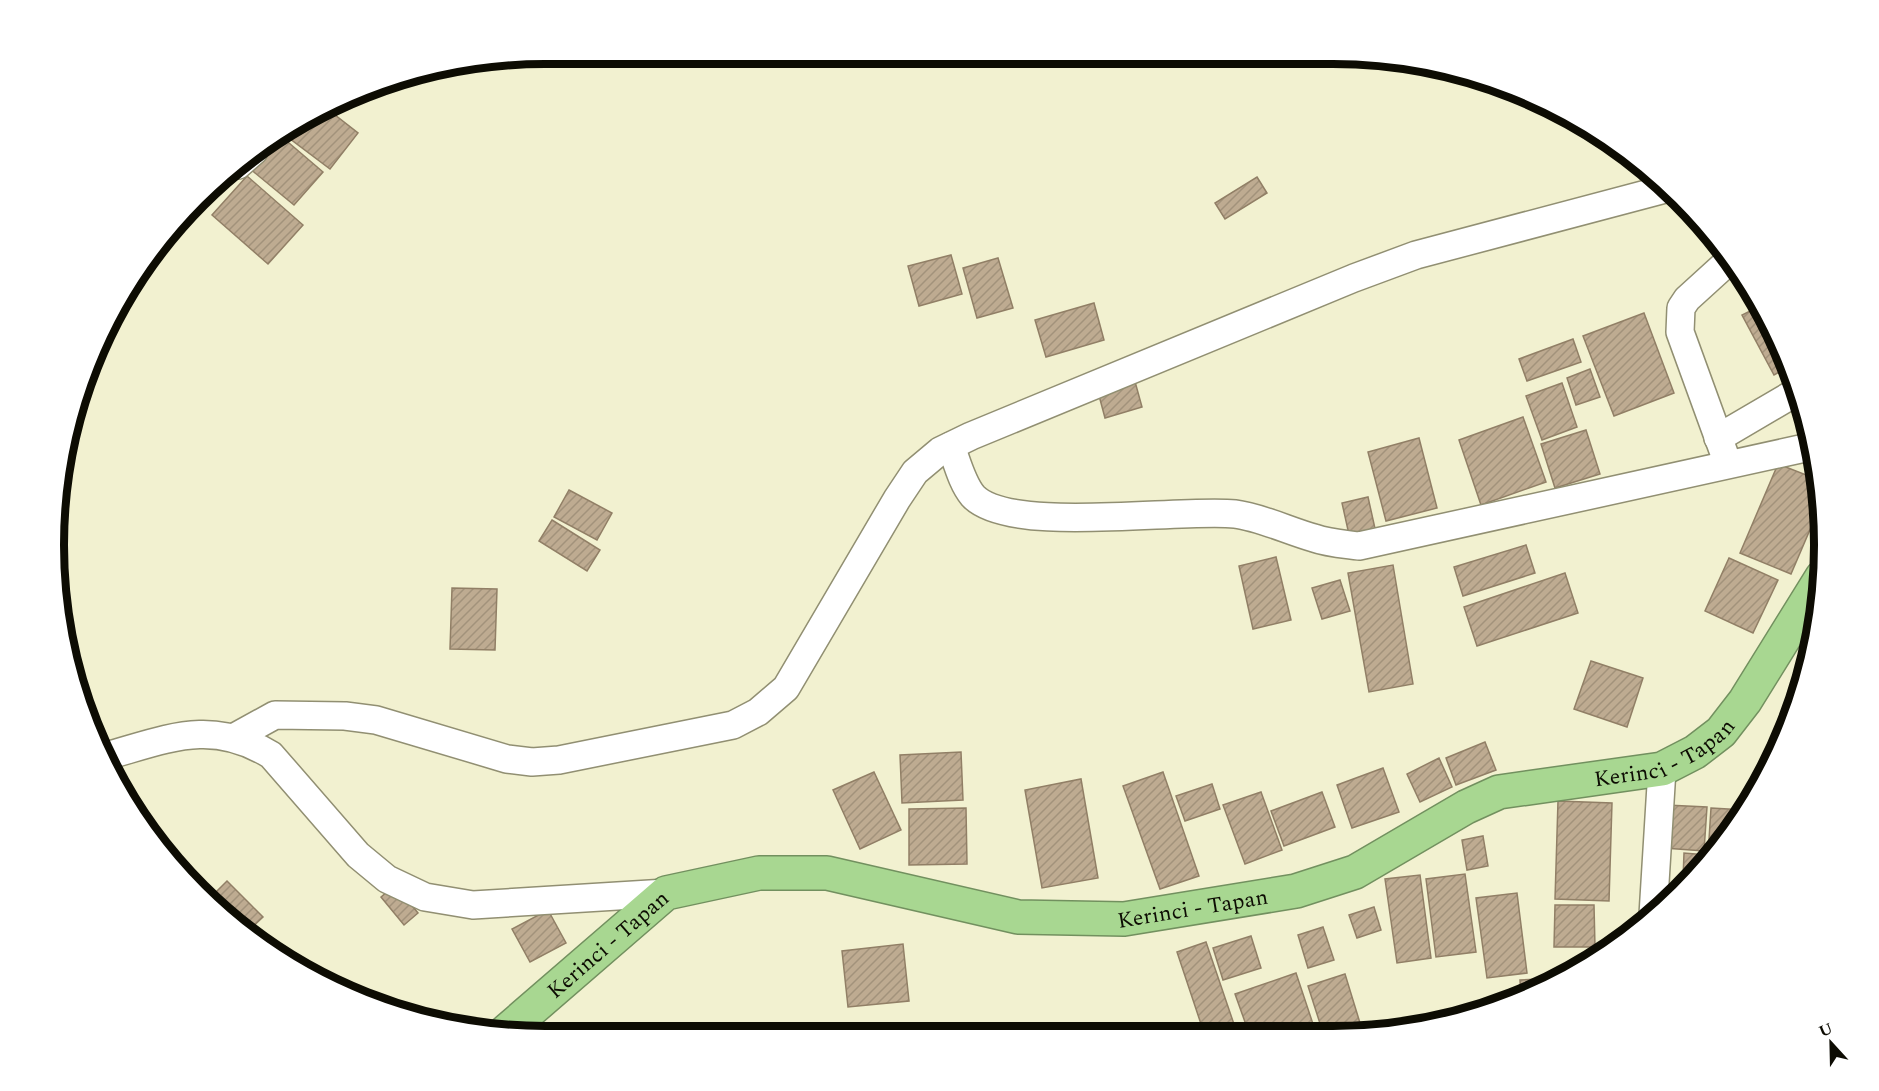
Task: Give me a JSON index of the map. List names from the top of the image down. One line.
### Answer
{"streets":{"highway":["Kerinci - Tapan"]},"north":"top"}
